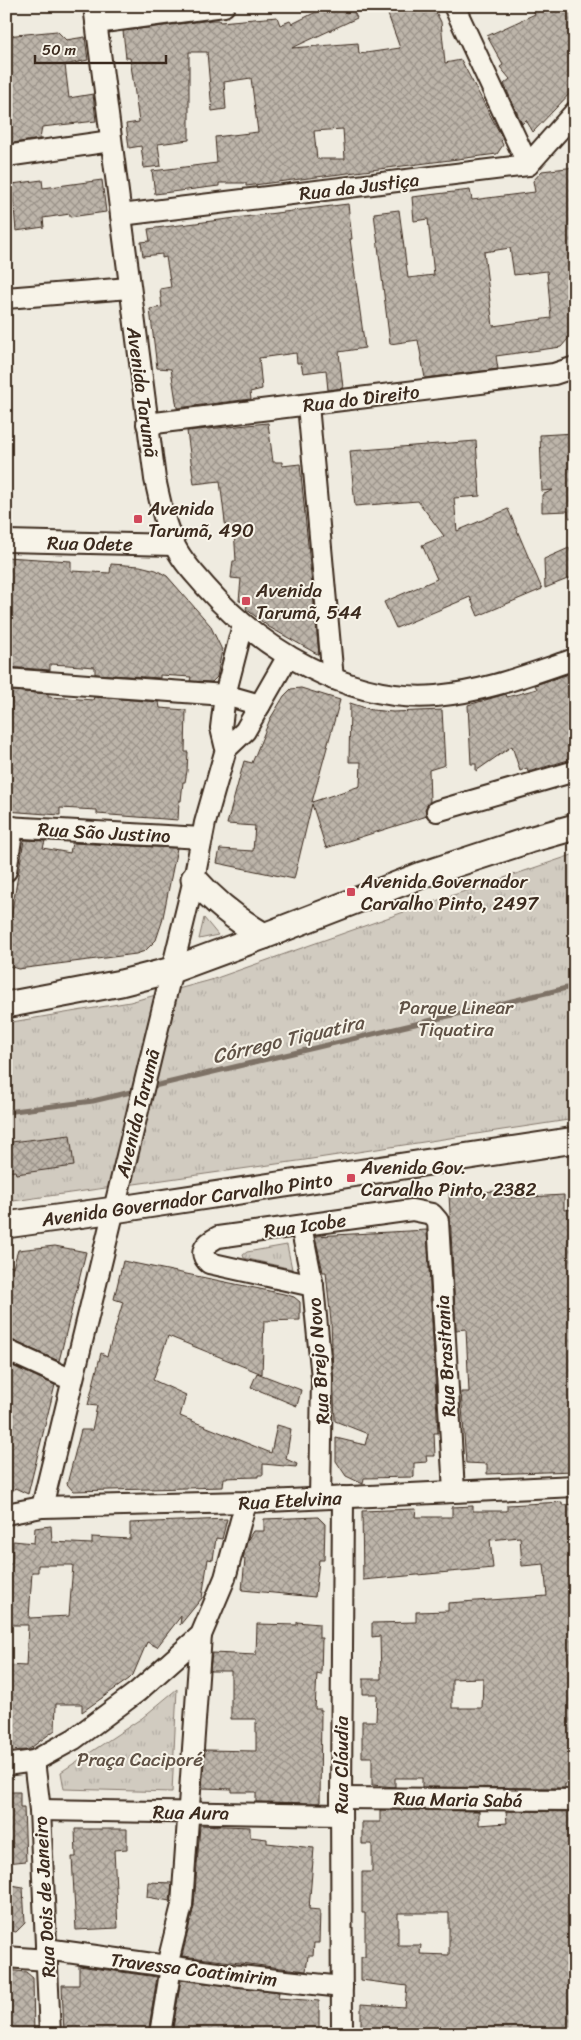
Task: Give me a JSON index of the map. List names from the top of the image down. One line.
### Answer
{"streets":{"main road":["Avenida Governador Carvalho Pinto"],"street":["Rua da Justiça","Avenida Tarumã","Rua do Direito","Rua Odete","Rua São Justino","Rua Icobe","Rua Brasitania","Rua Brejo Novo","Rua Etelvina","Rua Cláudia","Rua Maria Sabá","Rua Aura","Rua Dois de Janeiro","Travessa Coatimirim"]},"crossings":[["Rua da Justiça","Avenida Tarumã"],["Avenida Tarumã","Rua do Direito"],["Avenida Tarumã","Rua Odete"],["Avenida Tarumã","Rua São Justino"],["Avenida Tarumã","Avenida Governador Carvalho Pinto"],["Avenida Tarumã","Rua Etelvina"],["Rua Icobe","Rua Brasitania"],["Rua Icobe","Rua Brejo Novo"],["Rua Brasitania","Rua Etelvina"],["Rua Brejo Novo","Rua Etelvina"],["Rua Etelvina","Rua Cláudia"],["Rua Cláudia","Rua Maria Sabá"],["Rua Cláudia","Rua Aura"],["Rua Cláudia","Travessa Coatimirim"],["Rua Maria Sabá","Rua Aura"],["Rua Aura","Rua Dois de Janeiro"],["Rua Dois de Janeiro","Travessa Coatimirim"]],"water":["Córrego Tiquatira"],"parks":["Parque Linear Tiquatira","Praça Caciporé"],"places":{"transit":["Avenida Tarumã, 490","Avenida Tarumã, 544","Avenida Governador Carvalho Pinto, 2497","Avenida Gov. Carvalho Pinto, 2382"]},"scale_bar":"50 m"}
